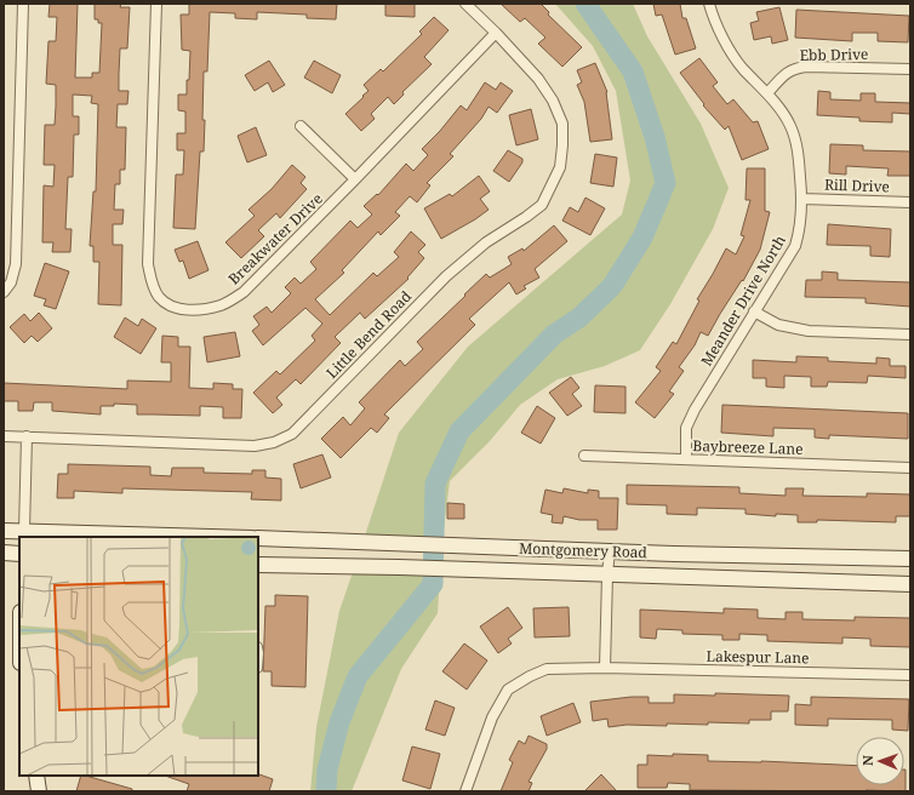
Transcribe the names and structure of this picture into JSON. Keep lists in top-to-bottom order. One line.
{"streets":{"main road":["Montgomery Road"],"street":["Ebb Drive","Rill Drive","Breakwater Drive","Meander Drive North","Little Bend Road","Baybreeze Lane","Lakespur Lane"]},"crossings":[["Ebb Drive","Meander Drive North"],["Rill Drive","Meander Drive North"],["Breakwater Drive","Little Bend Road"],["Meander Drive North","Baybreeze Lane"]],"north":"left"}
